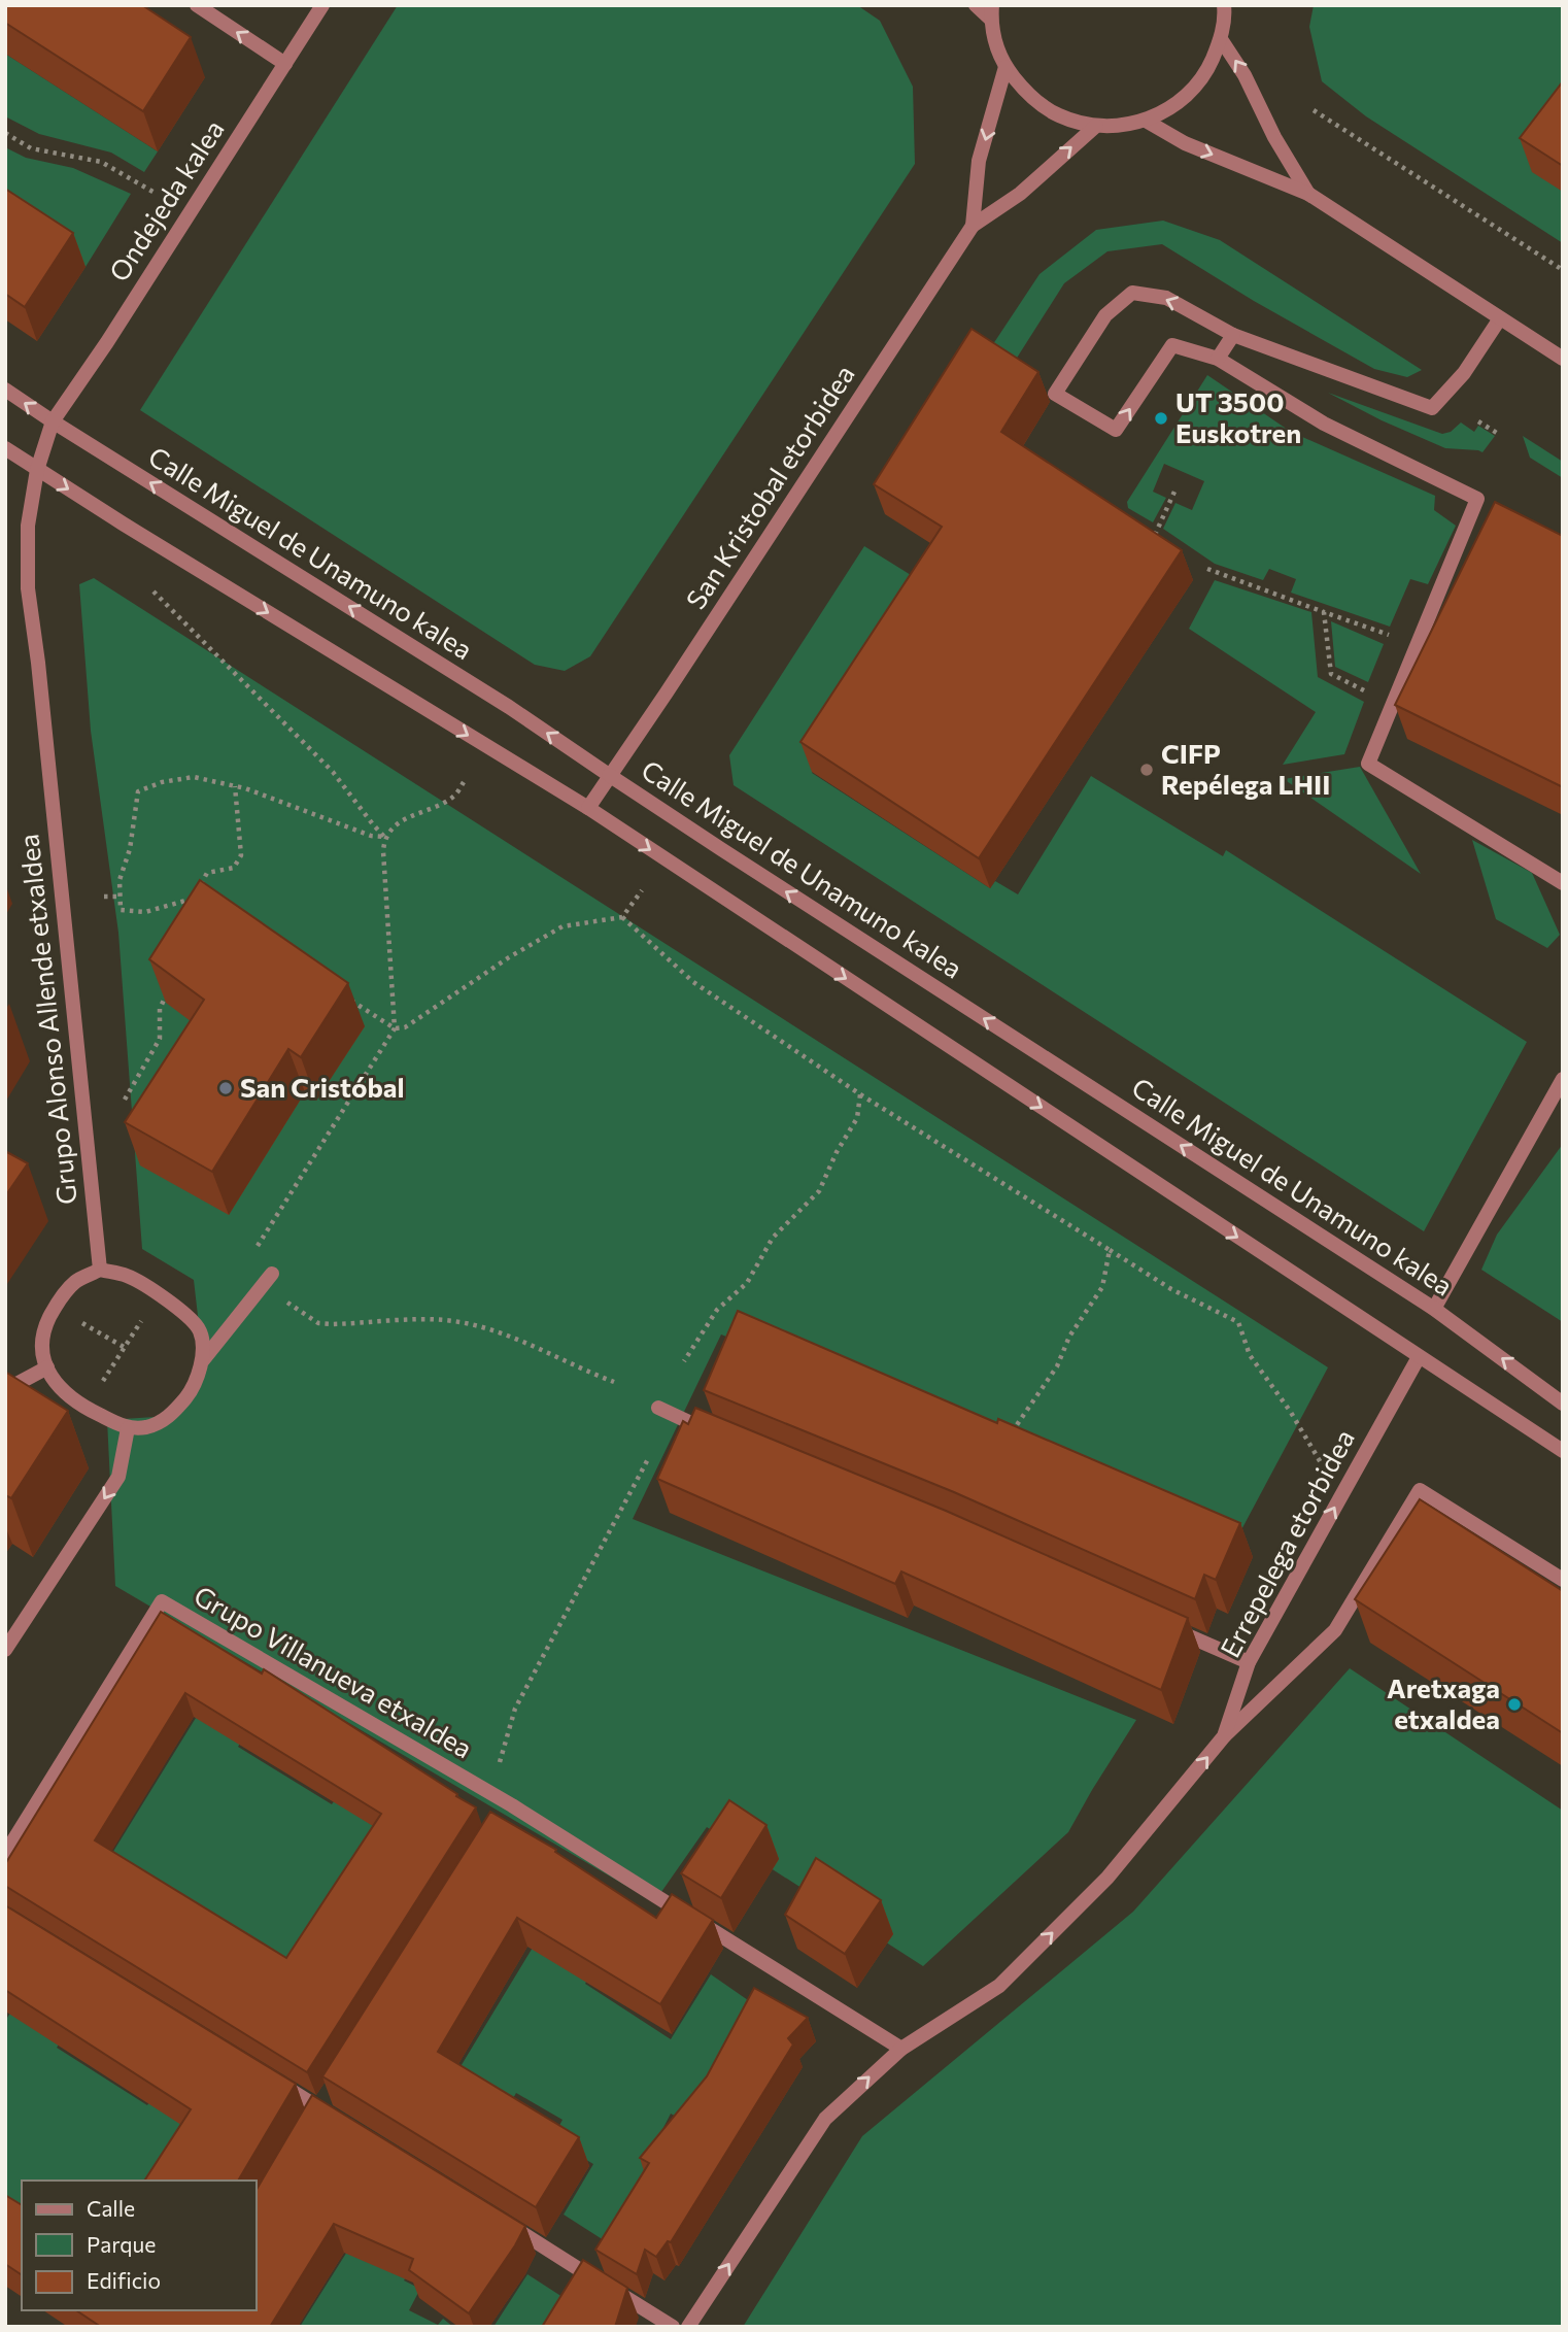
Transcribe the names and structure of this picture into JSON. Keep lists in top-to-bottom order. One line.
{"streets":{"street":["Ondejeda kalea","San Kristobal etorbidea","Calle Miguel de Unamuno kalea","Grupo Alonso Allende etxaldea","Errepelega etorbidea","Grupo Villanueva etxaldea"]},"crossings":[["Ondejeda kalea","Calle Miguel de Unamuno kalea"],["Ondejeda kalea","Grupo Alonso Allende etxaldea"],["San Kristobal etorbidea","Calle Miguel de Unamuno kalea"],["Calle Miguel de Unamuno kalea","Grupo Alonso Allende etxaldea"],["Errepelega etorbidea","Grupo Villanueva etxaldea"]],"one_way":["Errepelega etorbidea"],"places":["UT 3500 Euskotren","CIFP Repélega LHII","San Cristóbal","Aretxaga etxaldea"],"legend":["Calle","Parque","Edificio"]}
